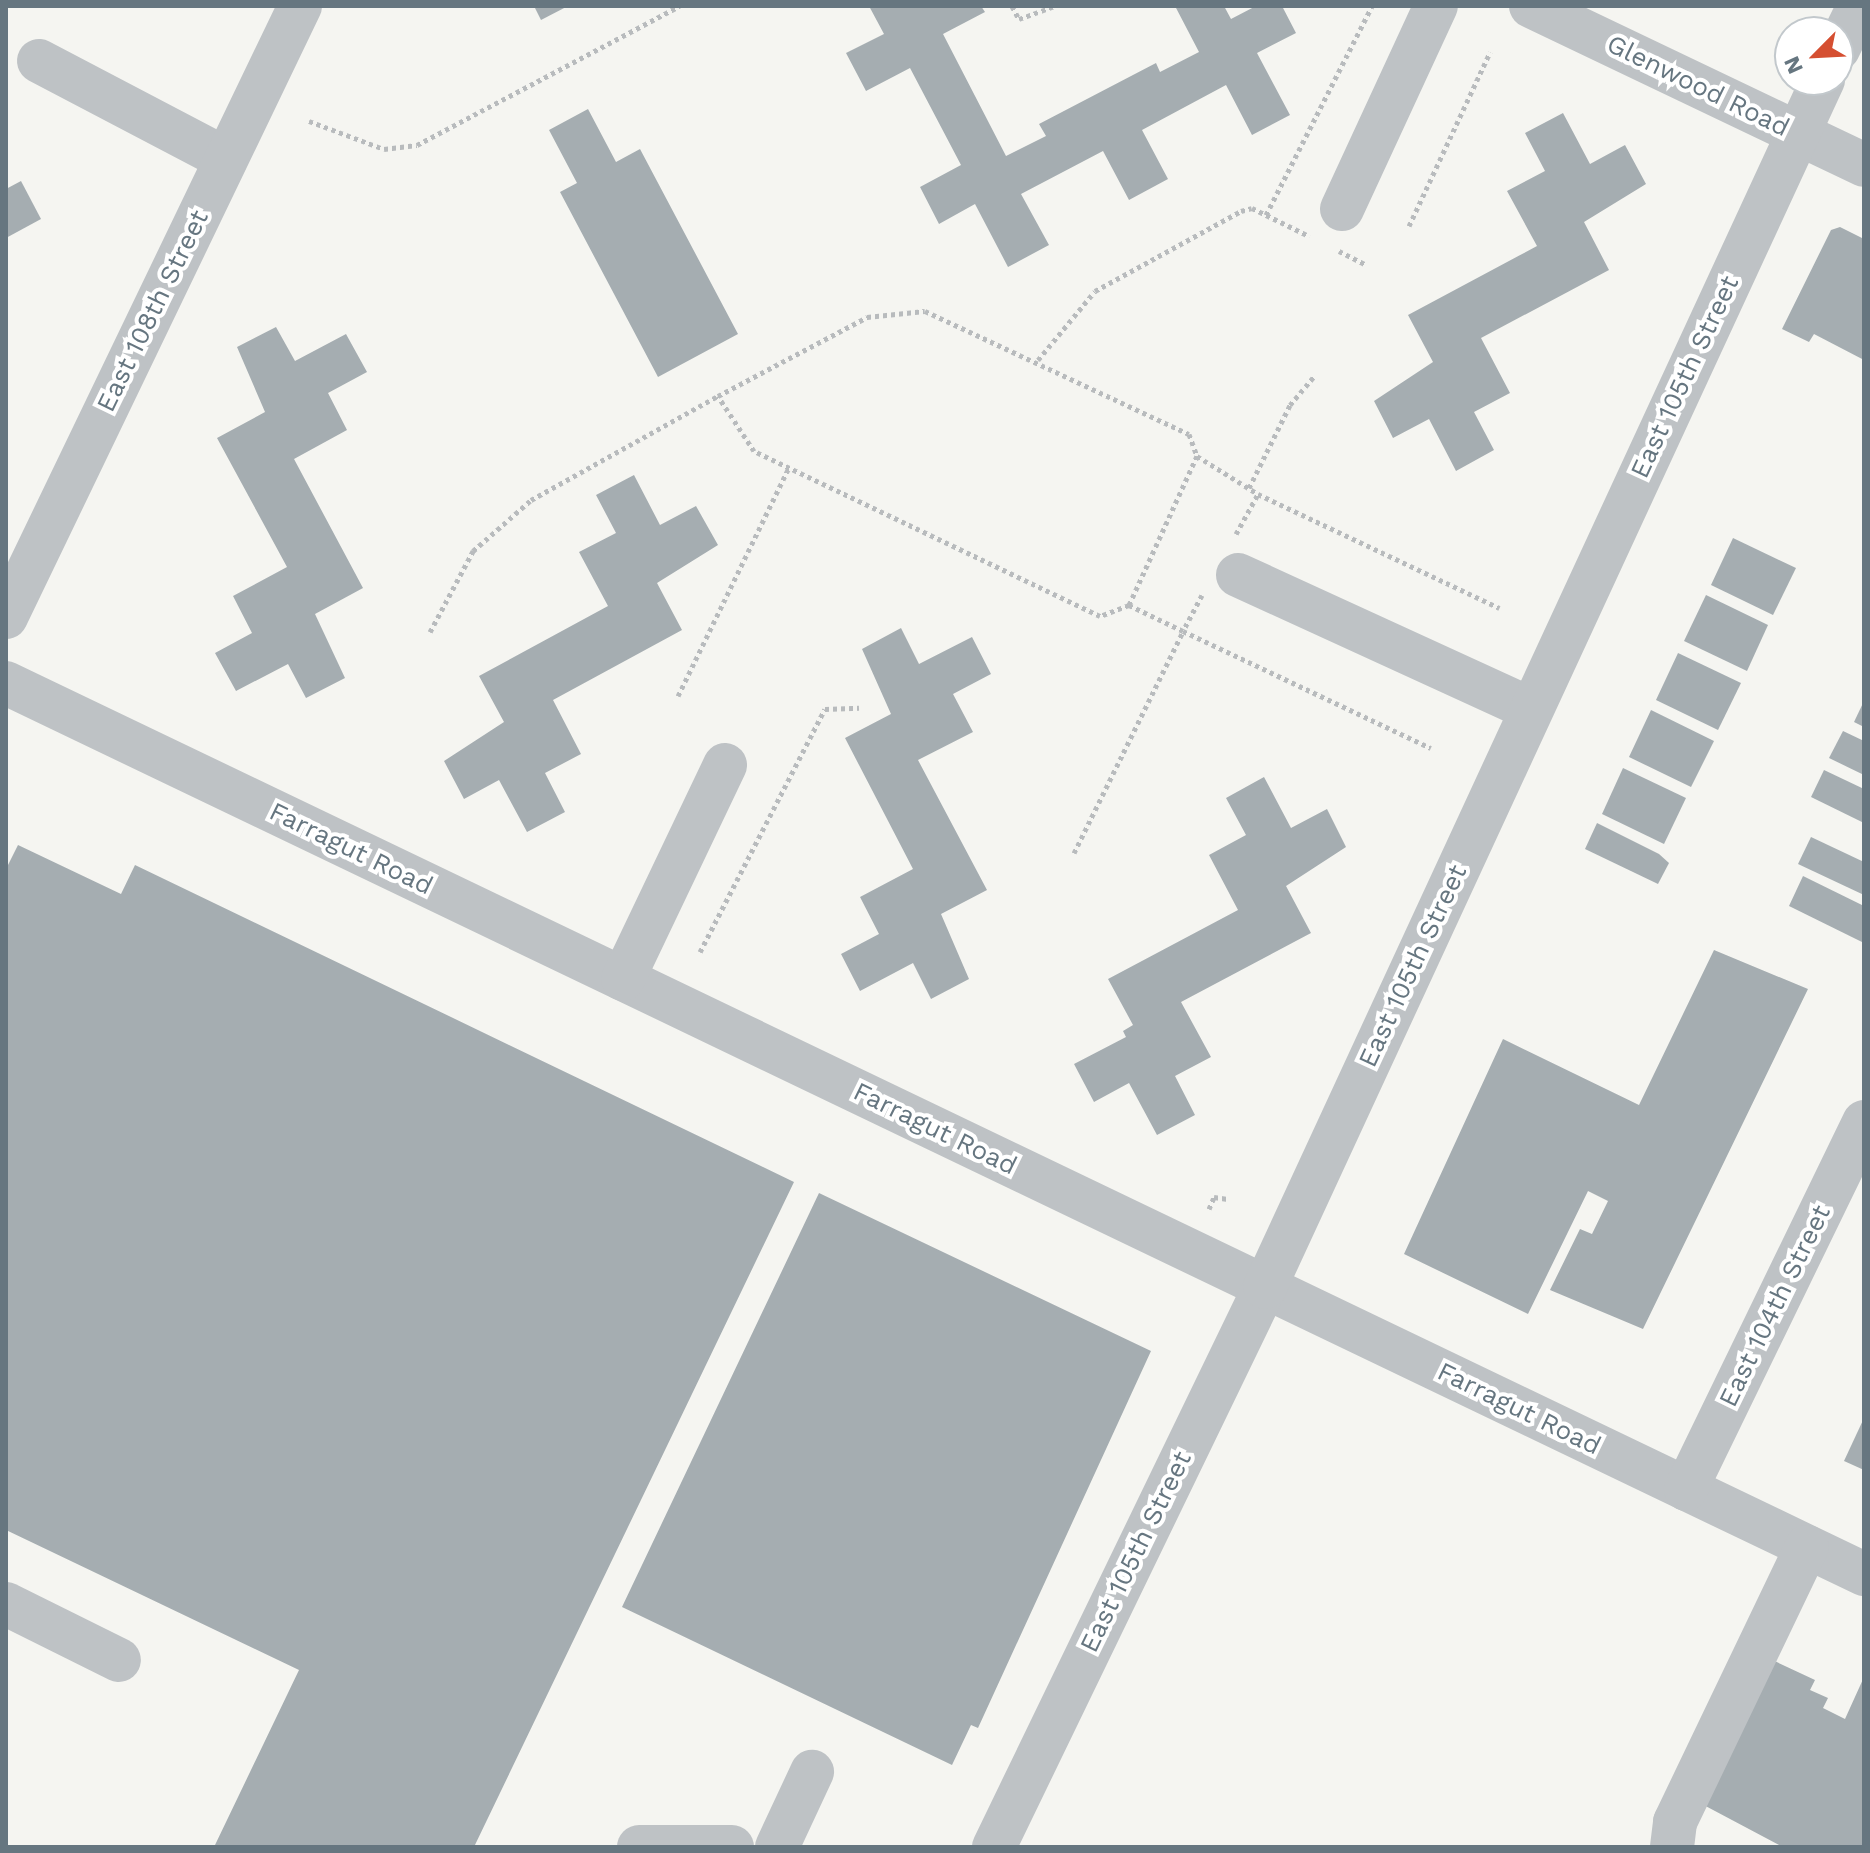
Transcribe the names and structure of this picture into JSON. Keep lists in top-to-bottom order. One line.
{"streets":{"street":["Glenwood Road","East 108th Street","East 105th Street","Farragut Road","East 104th Street"]},"crossings":[["Glenwood Road","East 105th Street"],["East 105th Street","Farragut Road"],["Farragut Road","East 104th Street"]],"north":"bottom left"}
